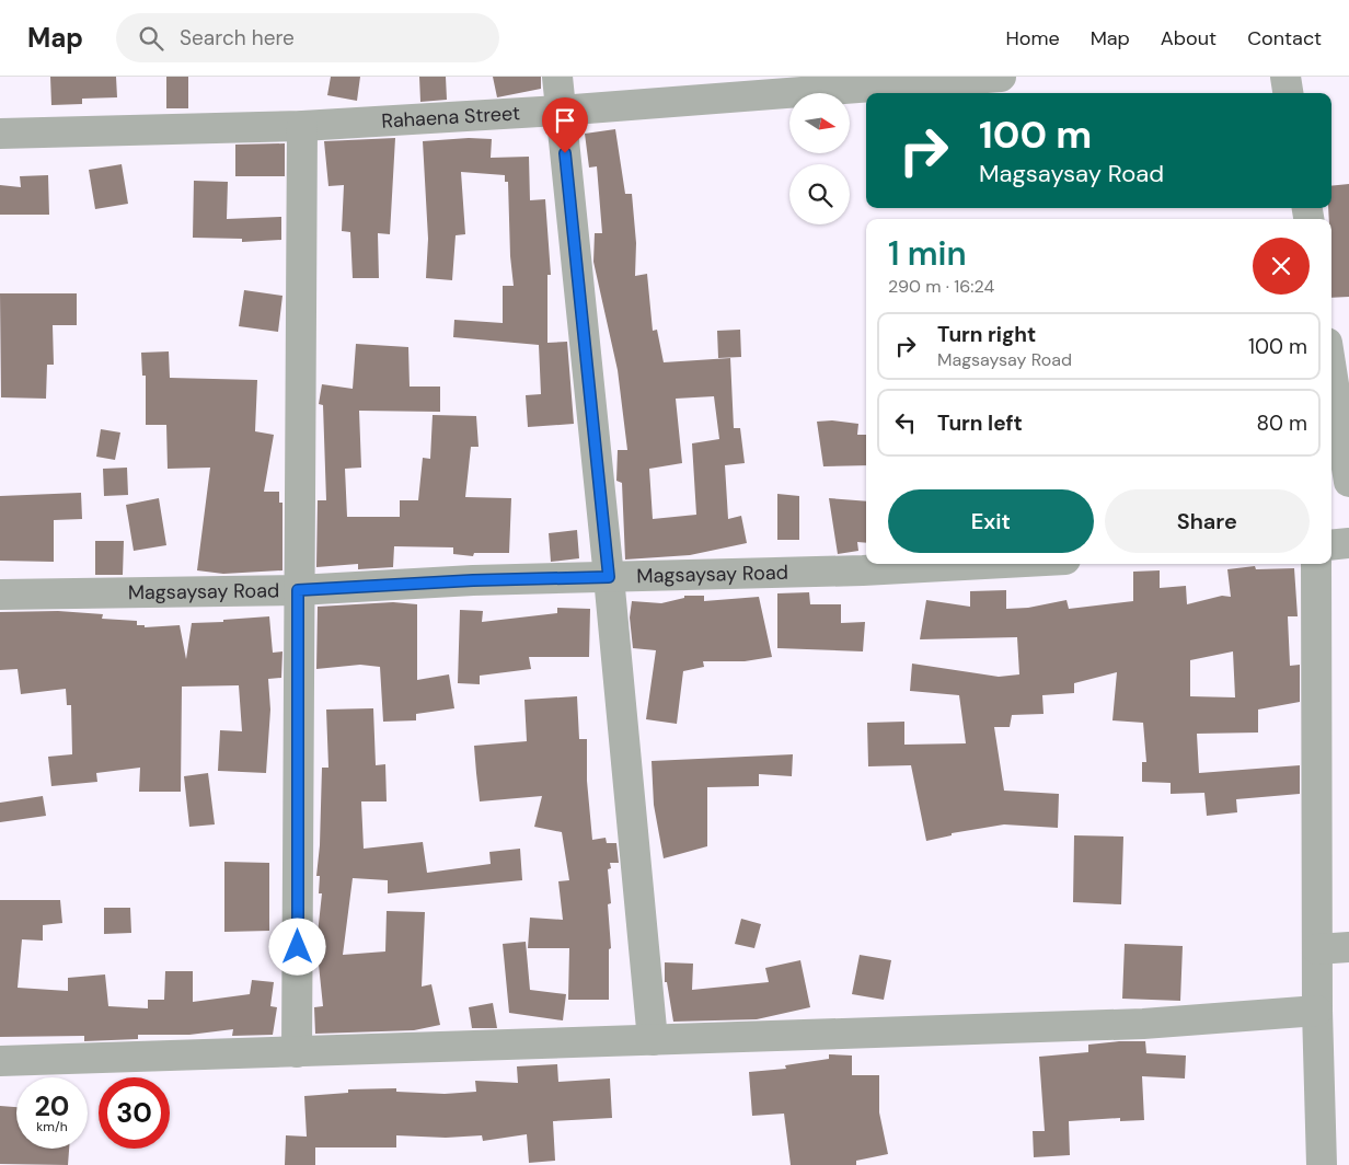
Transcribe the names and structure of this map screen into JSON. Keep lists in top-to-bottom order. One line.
{"streets":{"street":["Rahaena Street","Magsaysay Road"]},"north":"right","page":{"header":"Map","search":"Search here","nav":["Home","Map","About","Contact"],"turn":["100 m","Magsaysay Road"],"heading":["1 min","290 m · 16:24"],"list":[{"name":"Turn right","note":"Magsaysay Road","value":"100 m"},{"name":"Turn left","value":"80 m"}],"buttons":["Exit","Share"],"speed":"20 km/h","limit":"30"}}
